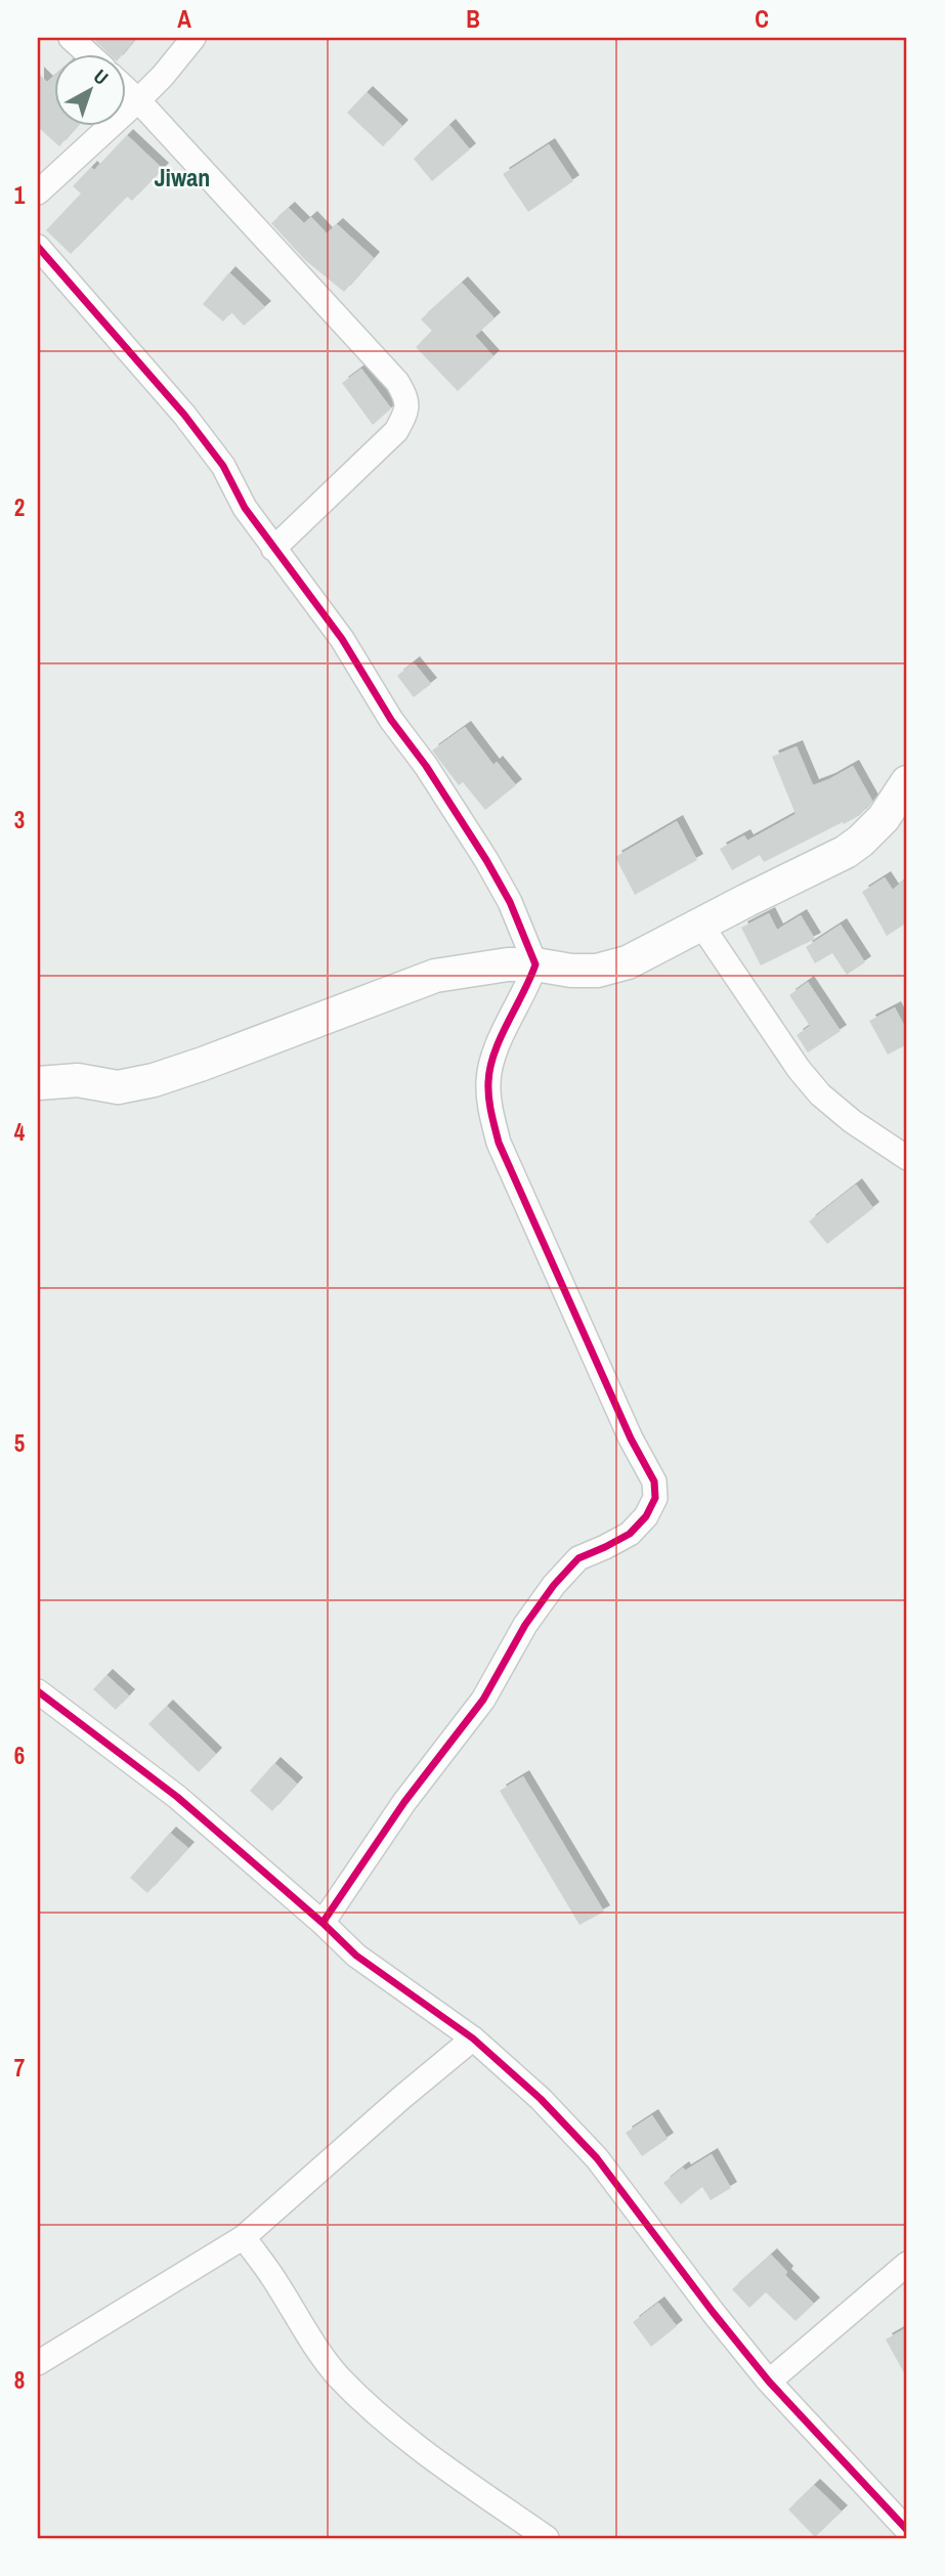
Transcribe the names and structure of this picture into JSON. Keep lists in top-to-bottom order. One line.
{"districts":["Jiwan"],"north":"top right","grid":{"columns":["A","B","C"],"rows":["1","2","3","4","5","6","7","8"]}}
